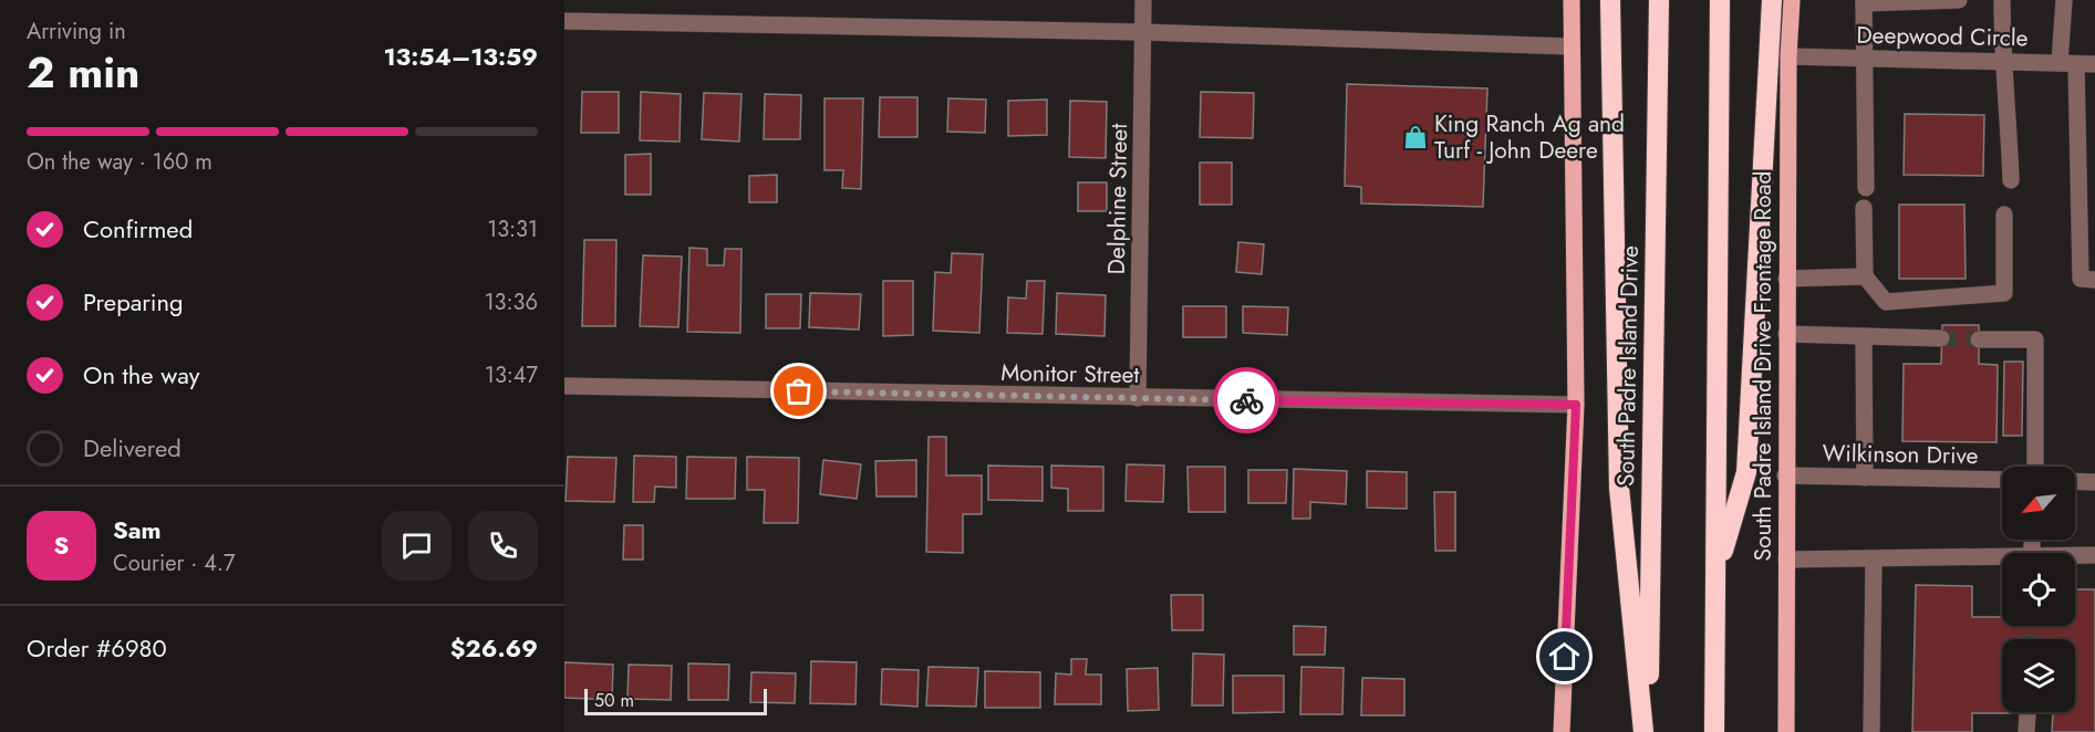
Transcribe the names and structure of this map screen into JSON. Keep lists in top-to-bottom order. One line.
{"streets":{"highway":["South Padre Island Drive"],"main road":["South Padre Island Drive Frontage Road"],"street":["Deepwood Circle","Delphine Street","Monitor Street","Wilkinson Drive"]},"crossings":[["Deepwood Circle","South Padre Island Drive Frontage Road"],["Delphine Street","Monitor Street"],["South Padre Island Drive Frontage Road","Wilkinson Drive"]],"places":{"shop":["King Ranch Ag and Turf - John Deere"]},"scale_bar":"50 m","north":"bottom left","page":{"heading":["2 min","Arriving in","13:54–13:59"],"panel":["Sam","Courier · 4.7","Order #6980","$26.69"],"bar":"On the way · 160 m","list":[["Confirmed","13:31"],["Preparing","13:36"],["On the way","13:47"],"Delivered"],"round":"S","scale":"50 m"}}
